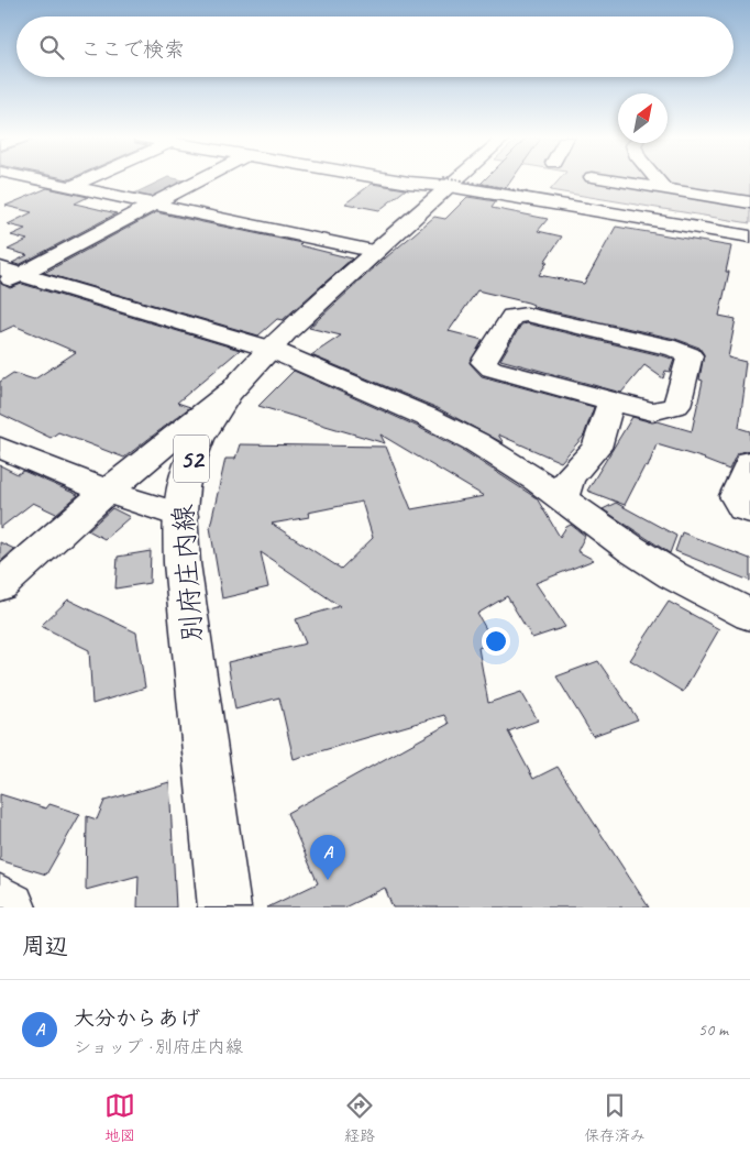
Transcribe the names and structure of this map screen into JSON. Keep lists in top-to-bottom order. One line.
{"streets":{"street":["52","別府庄内線"]},"north":"top right","page":{"search":"ここで検索","pins":"A","heading":"周辺","list":[{"mark":"A","name":"大分からあげ","note":"ショップ · 別府庄内線","value":"50 m"}],"nav":["地図","経路","保存済み"]}}
